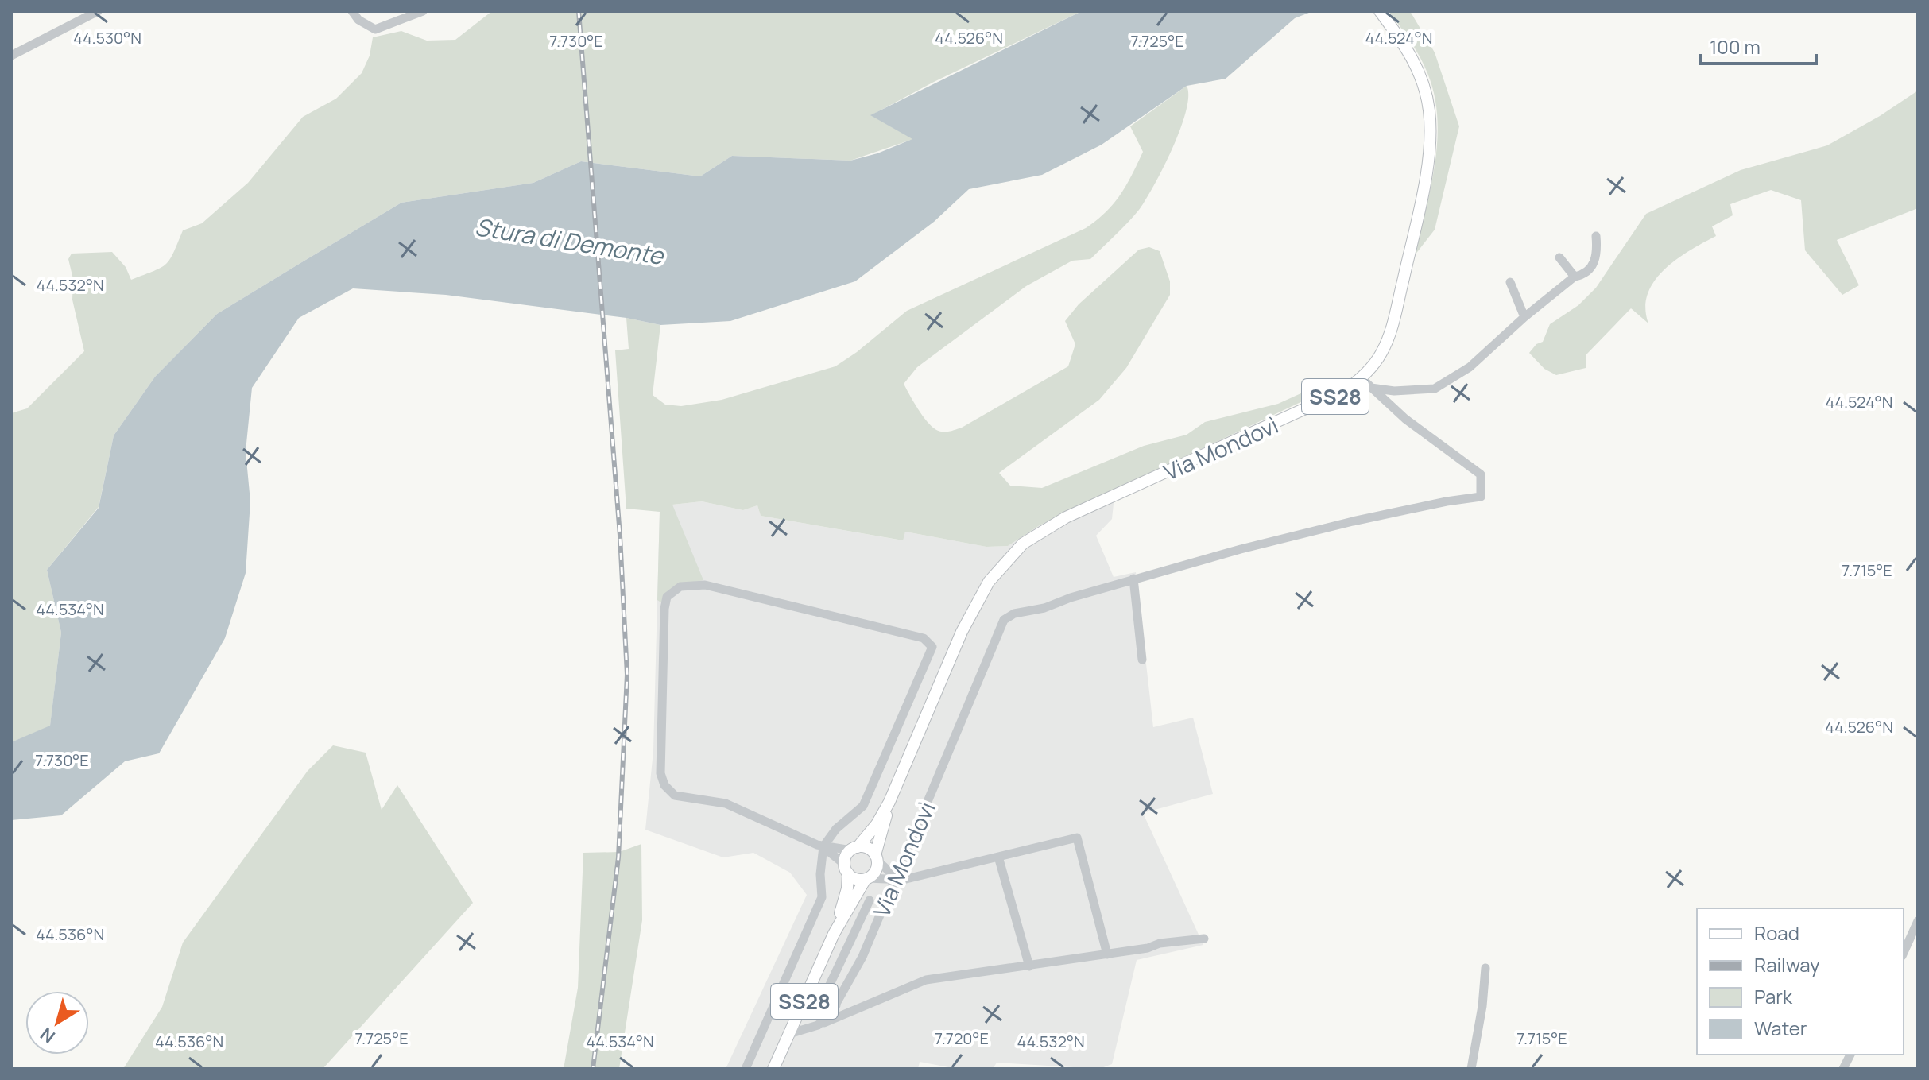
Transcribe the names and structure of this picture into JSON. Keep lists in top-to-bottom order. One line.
{"streets":{"main road":["SS28","Via Mondovì"]},"crossings":[["SS28","Via Mondovì"]],"water":["Stura di Demonte"],"legend":["Road","Railway","Park","Water"],"scale_bar":"100 m","north":"bottom left","coordinates":["44.526°N","44.524°N","44.530°N","7.730°E","7.725°E","44.532°N","7.715°E","44.534°N","44.536°N","7.720°E"]}
